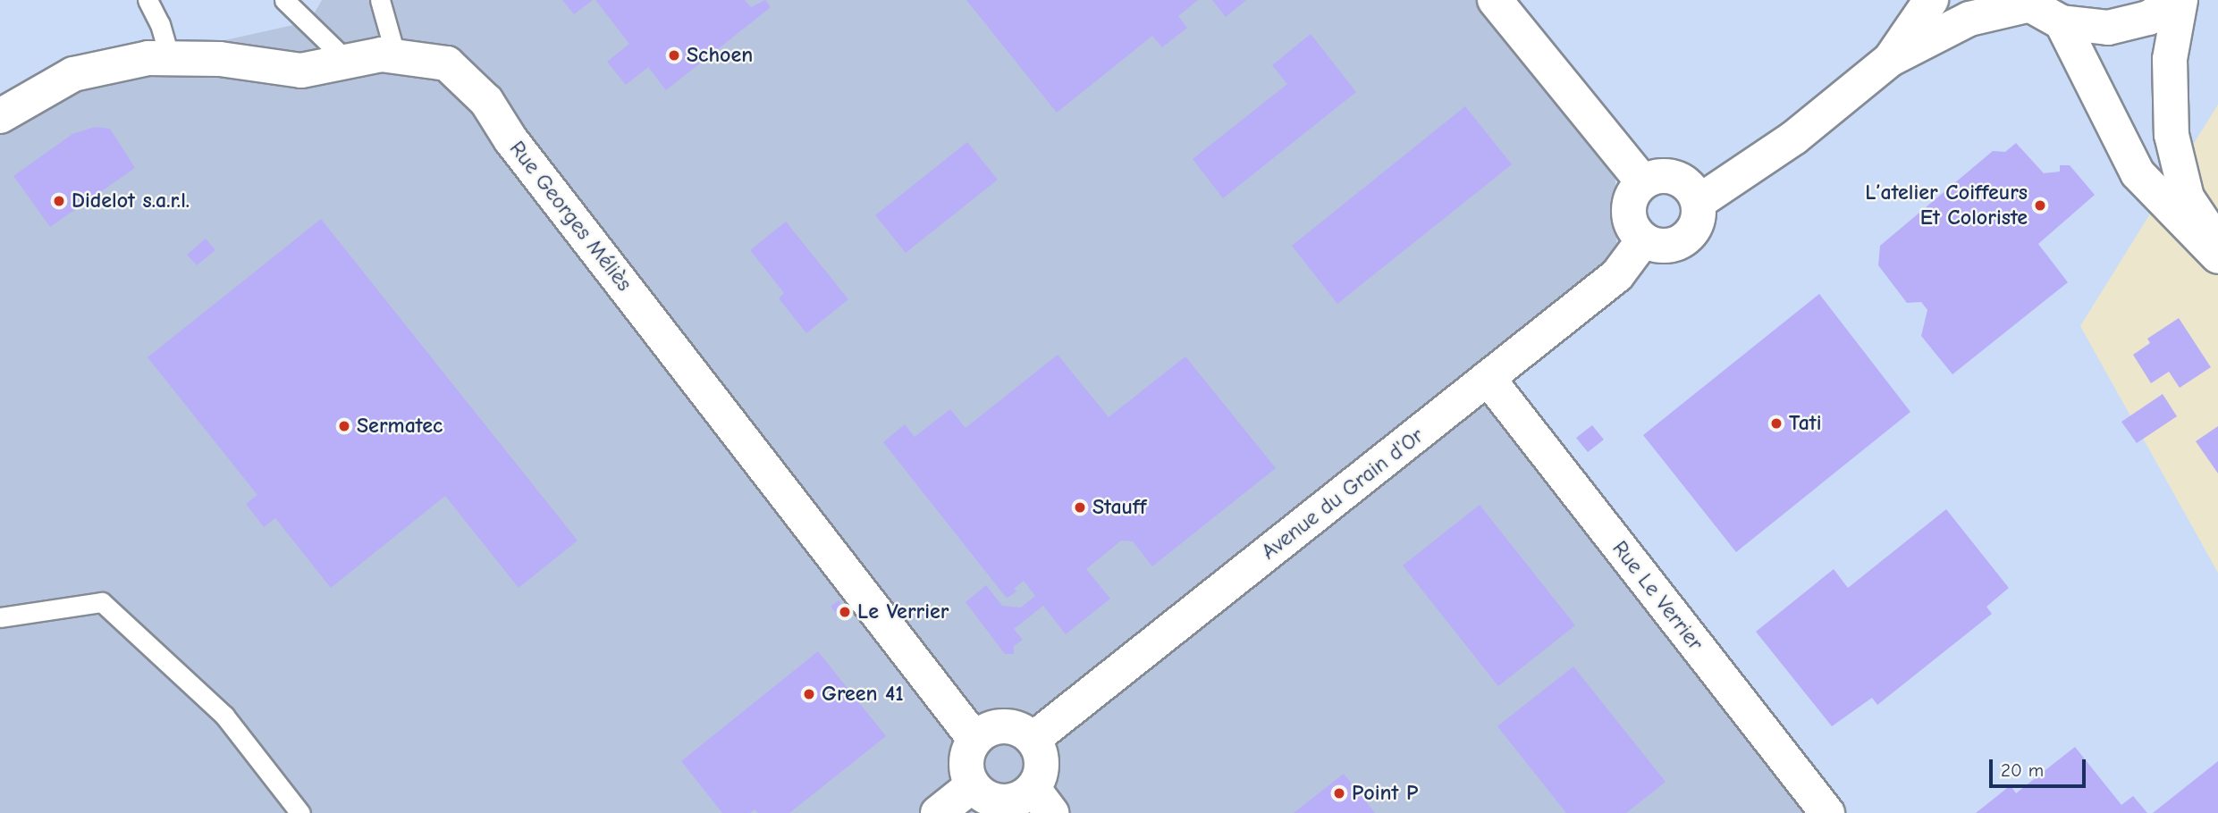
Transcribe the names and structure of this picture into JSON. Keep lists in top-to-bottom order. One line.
{"streets":{"street":["Rue Georges Méliès","Avenue du Grain d'Or","Rue Le Verrier"]},"crossings":[["Rue Georges Méliès","Avenue du Grain d'Or"],["Avenue du Grain d'Or","Rue Le Verrier"]],"places":["Schoen","Didelot s.a.r.l.","L’atelier Coiffeurs Et Coloriste","Tati","Sermatec","Stauff","Le Verrier","Green 41","Point P"],"scale_bar":"20 m"}
